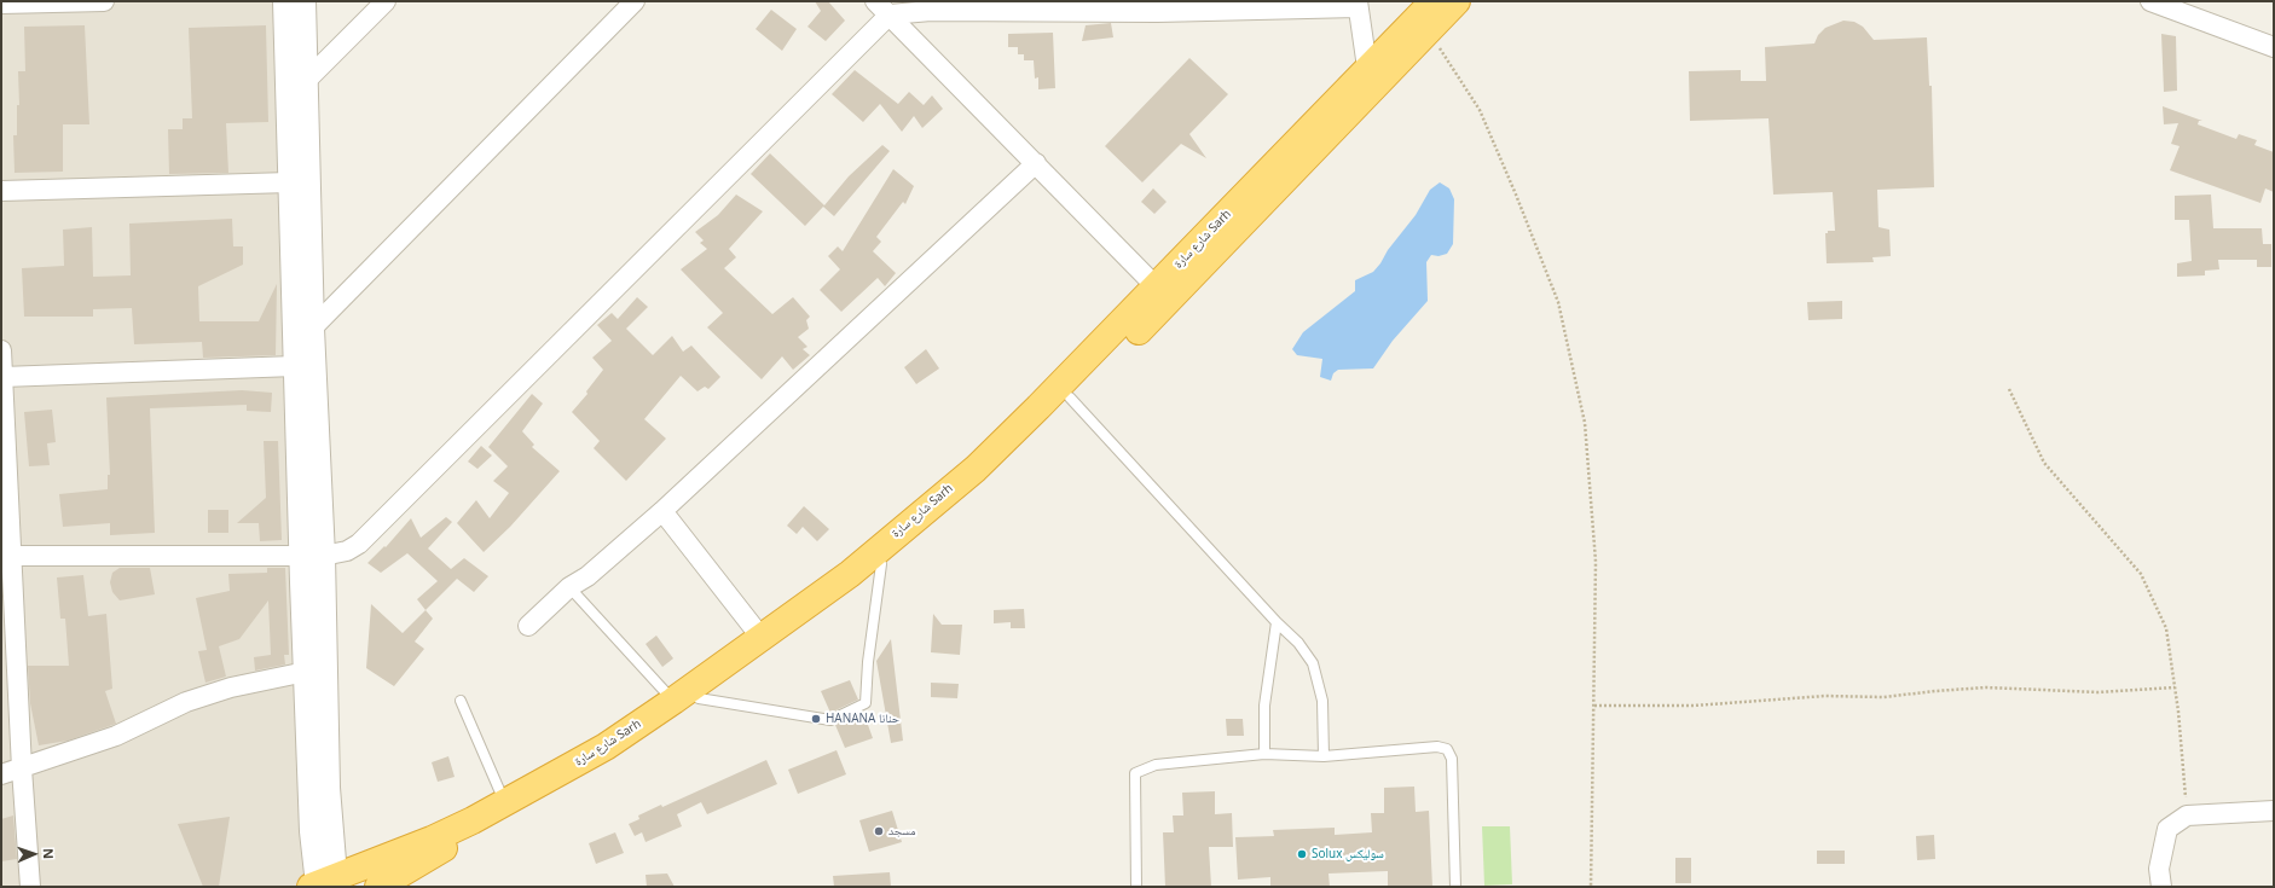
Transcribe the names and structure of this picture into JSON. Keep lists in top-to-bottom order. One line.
{"streets":{"highway":["شارع سارة Sarh"]},"places":["HANANA حنانا","مسجد","Solux سوليكس"],"north":"right"}
